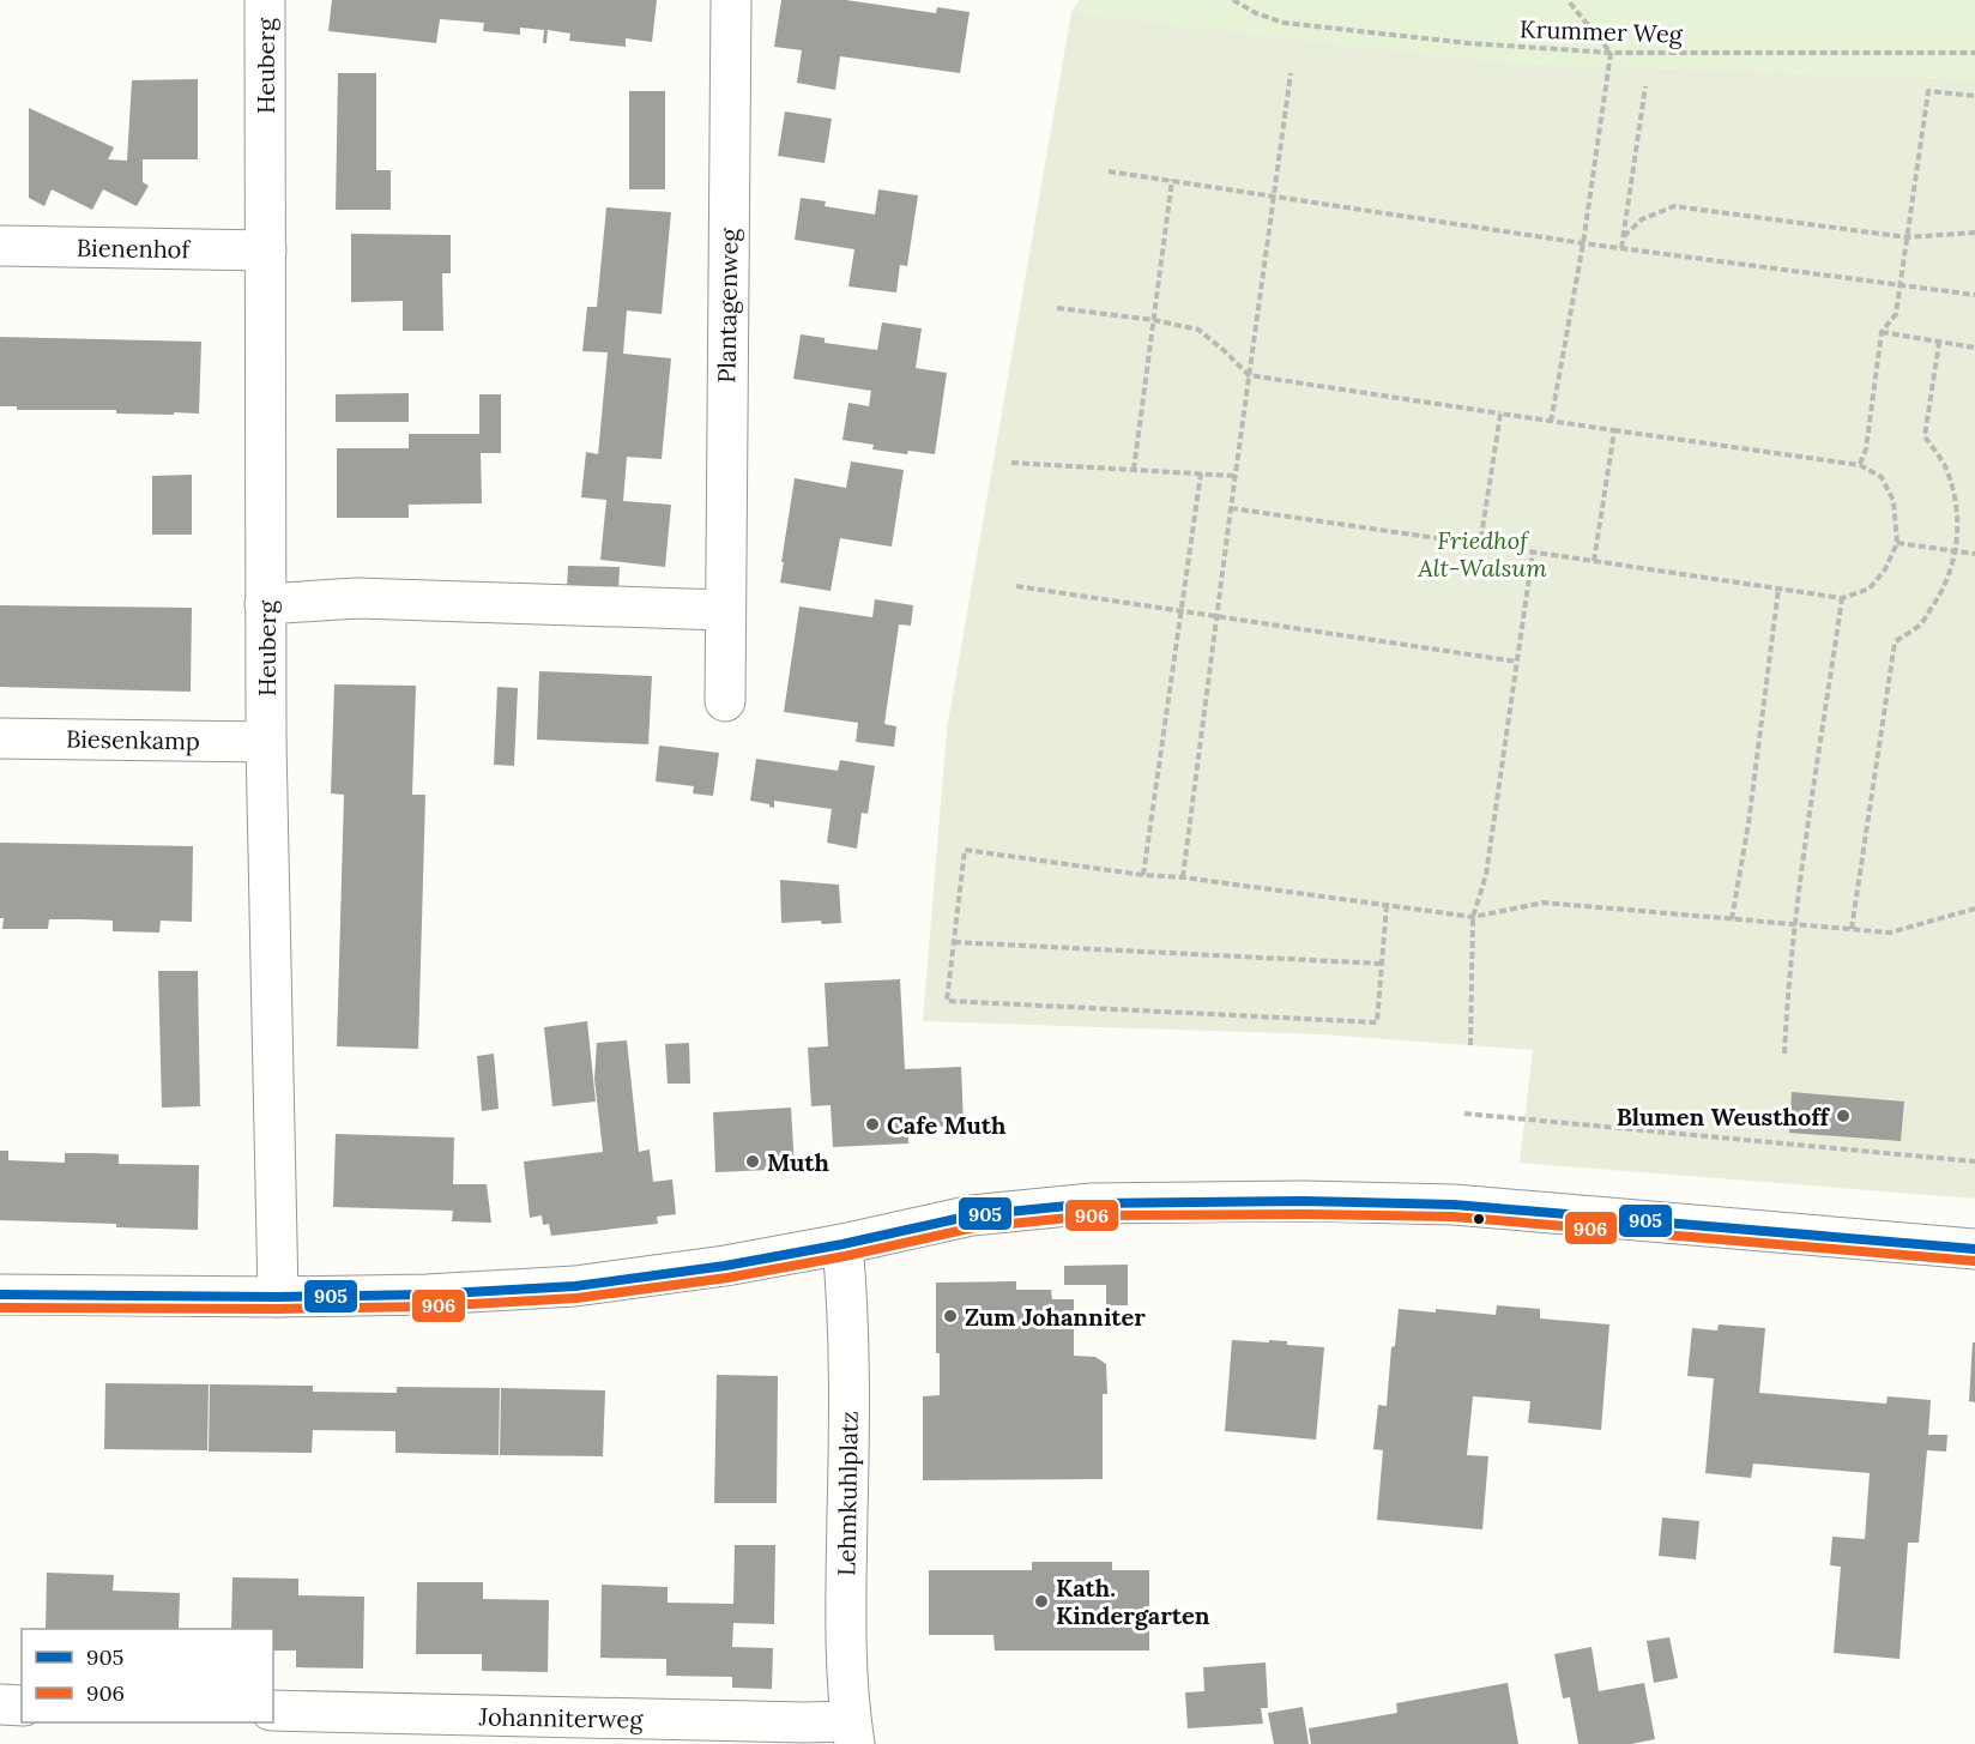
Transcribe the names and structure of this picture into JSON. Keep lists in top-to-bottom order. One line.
{"streets":{"street":["Heuberg","Bienenhof","Plantagenweg","Biesenkamp","Lehmkuhlplatz","Johanniterweg"],"path":["Krummer Weg"]},"crossings":[["Heuberg","Bienenhof"],["Heuberg","Biesenkamp"],["Lehmkuhlplatz","Johanniterweg"]],"parks":["Friedhof Alt-Walsum"],"places":["Blumen Weusthoff","Cafe Muth","Muth","Zum Johanniter","Kath. Kindergarten"],"lines":["transit line 905","transit line 906"],"legend":["905","906"]}
